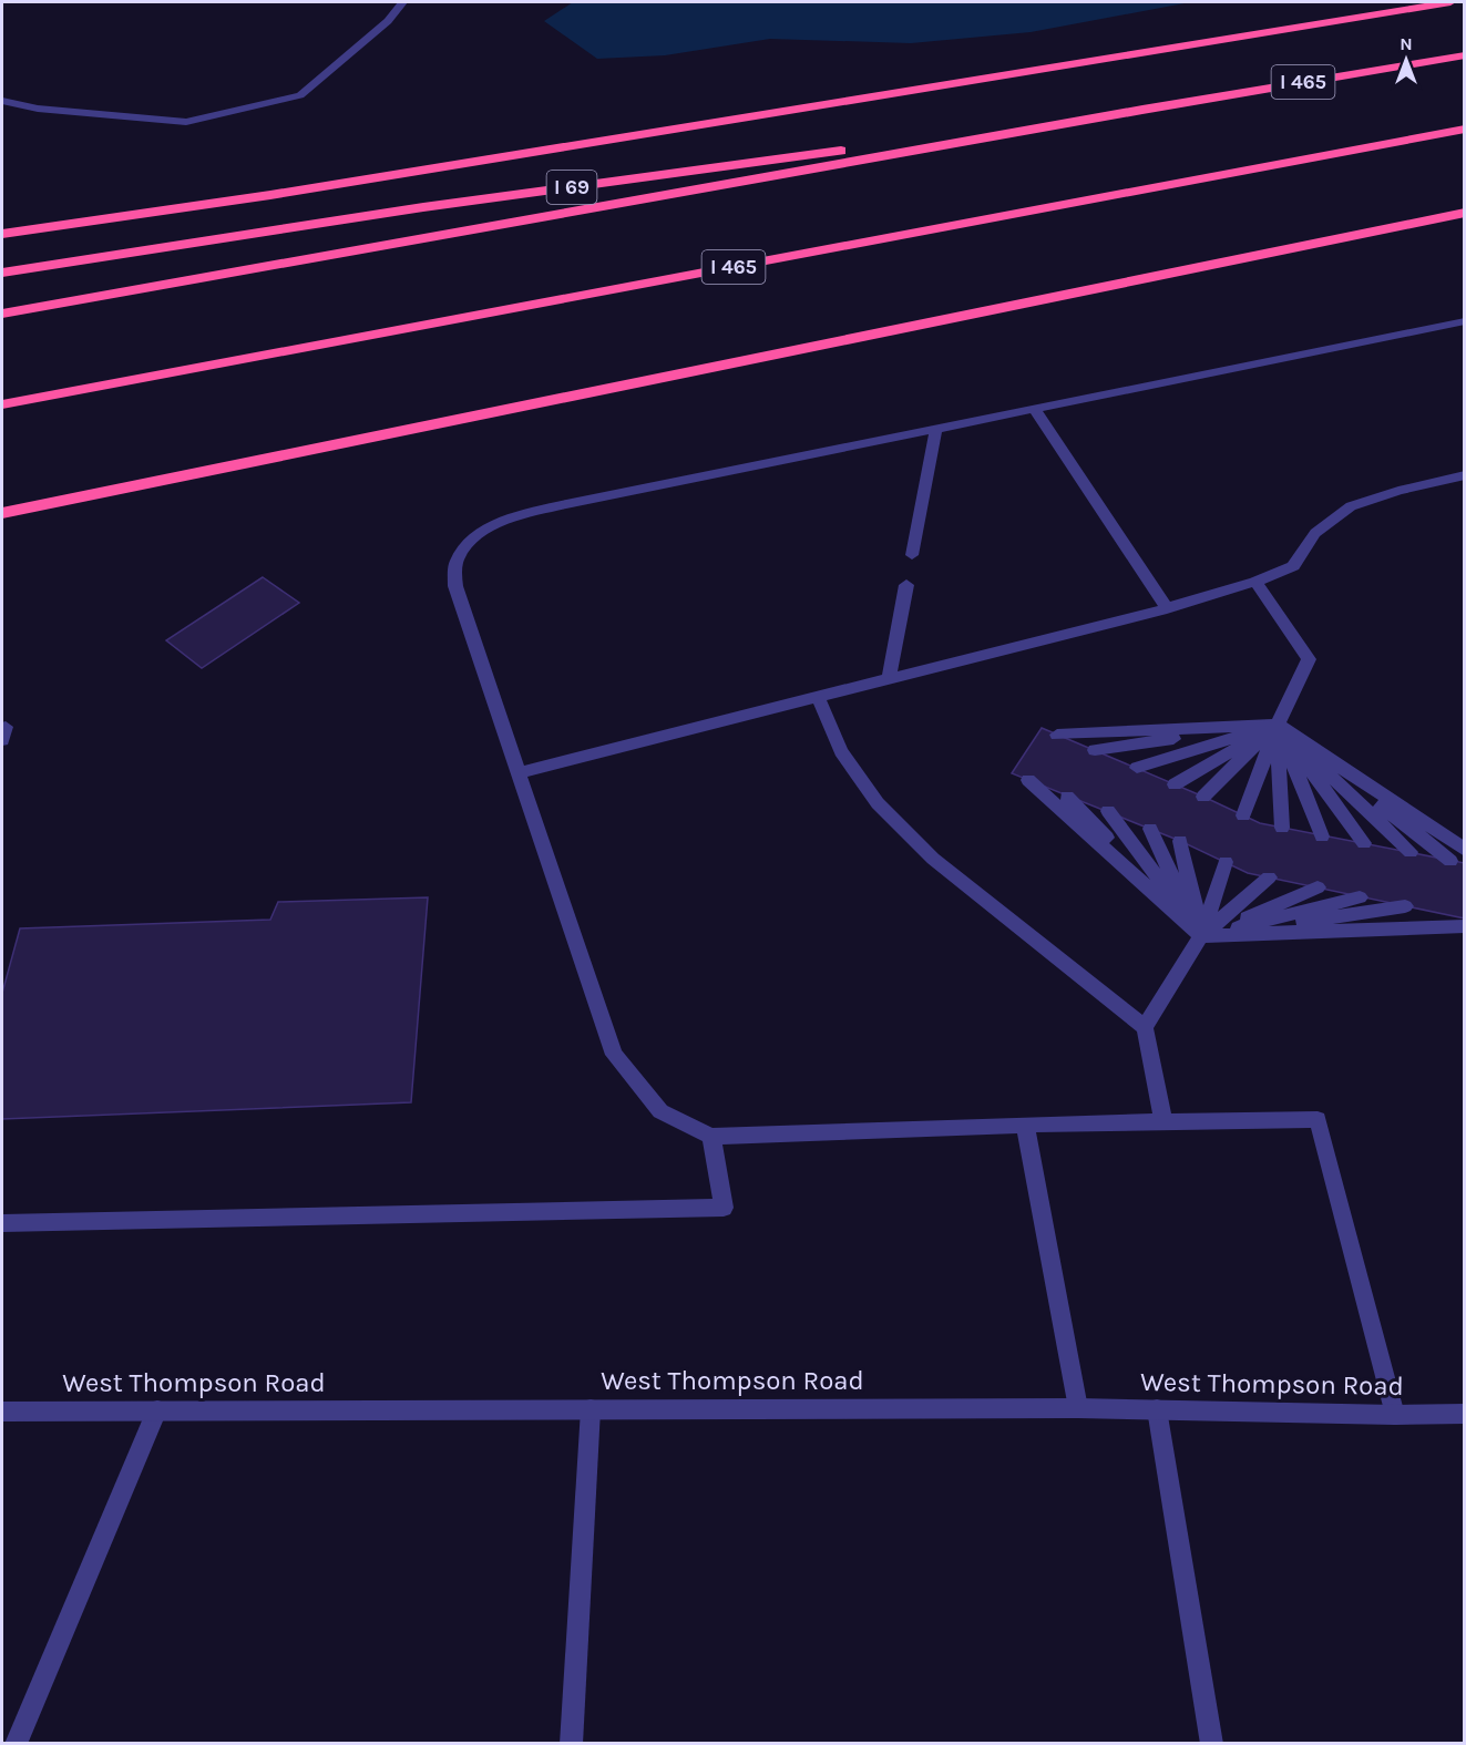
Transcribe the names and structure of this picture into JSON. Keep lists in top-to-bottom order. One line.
{"streets":{"highway":["I 465","I 69"],"street":["West Thompson Road"]},"crossings":[["I 465","I 69"]],"north":"top"}
